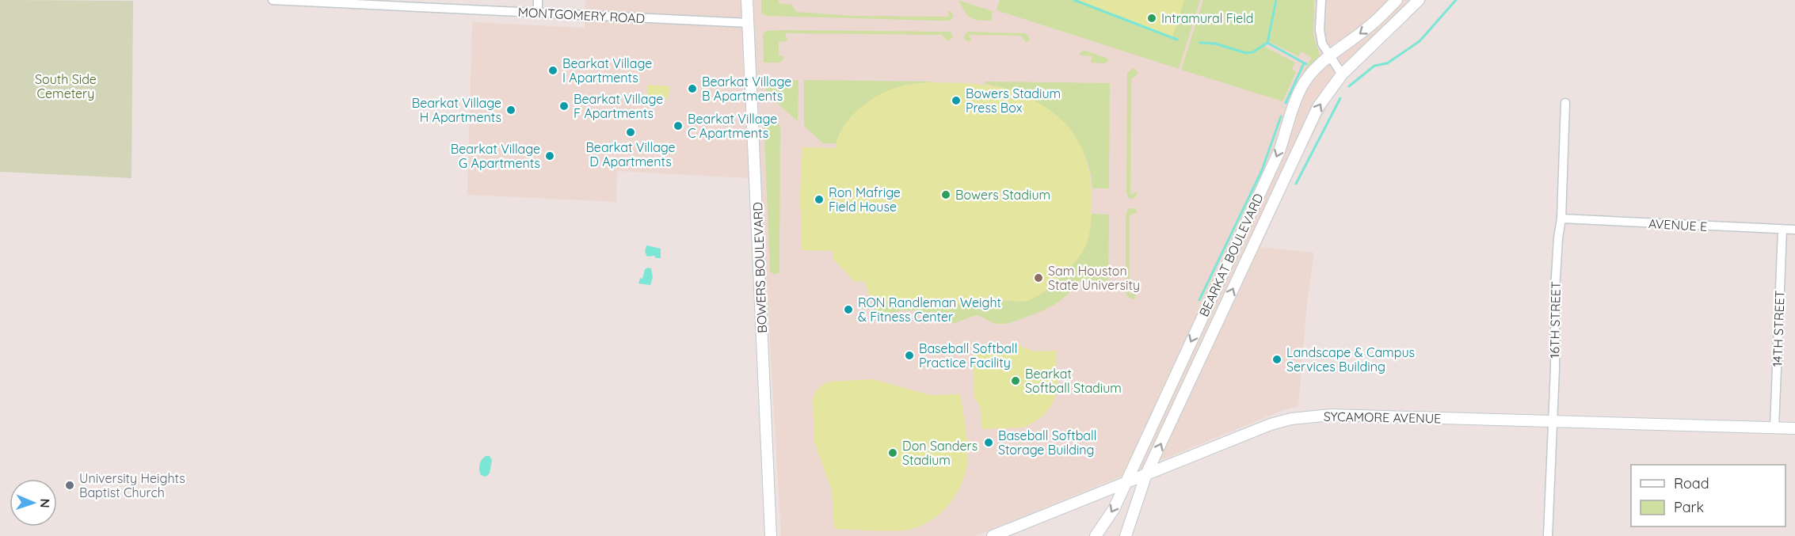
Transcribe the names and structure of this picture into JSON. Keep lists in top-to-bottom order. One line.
{"streets":{"street":["MONTGOMERY ROAD","AVENUE E","BEARKAT BOULEVARD","BOWERS BOULEVARD","16TH STREET","14TH STREET","SYCAMORE AVENUE"]},"crossings":[["MONTGOMERY ROAD","BOWERS BOULEVARD"],["AVENUE E","16TH STREET"],["AVENUE E","14TH STREET"],["BEARKAT BOULEVARD","SYCAMORE AVENUE"],["16TH STREET","SYCAMORE AVENUE"],["14TH STREET","SYCAMORE AVENUE"]],"parks":["South Side Cemetery"],"places":["Intramural Field","Bearkat Village I Apartments","Bearkat Village B Apartments","Bowers Stadium Press Box","Bearkat Village F Apartments","Bearkat Village H Apartments","Bearkat Village C Apartments","Bearkat Village D Apartments","Bearkat Village G Apartments","Bowers Stadium","Ron Mafrige Field House","Sam Houston State University","RON Randleman Weight & Fitness Center","Baseball Softball Practice Facility","Landscape & Campus Services Building","Bearkat Softball Stadium","Baseball Softball Storage Building","Don Sanders Stadium","University Heights Baptist Church"],"legend":["Road","Park"],"north":"right"}
